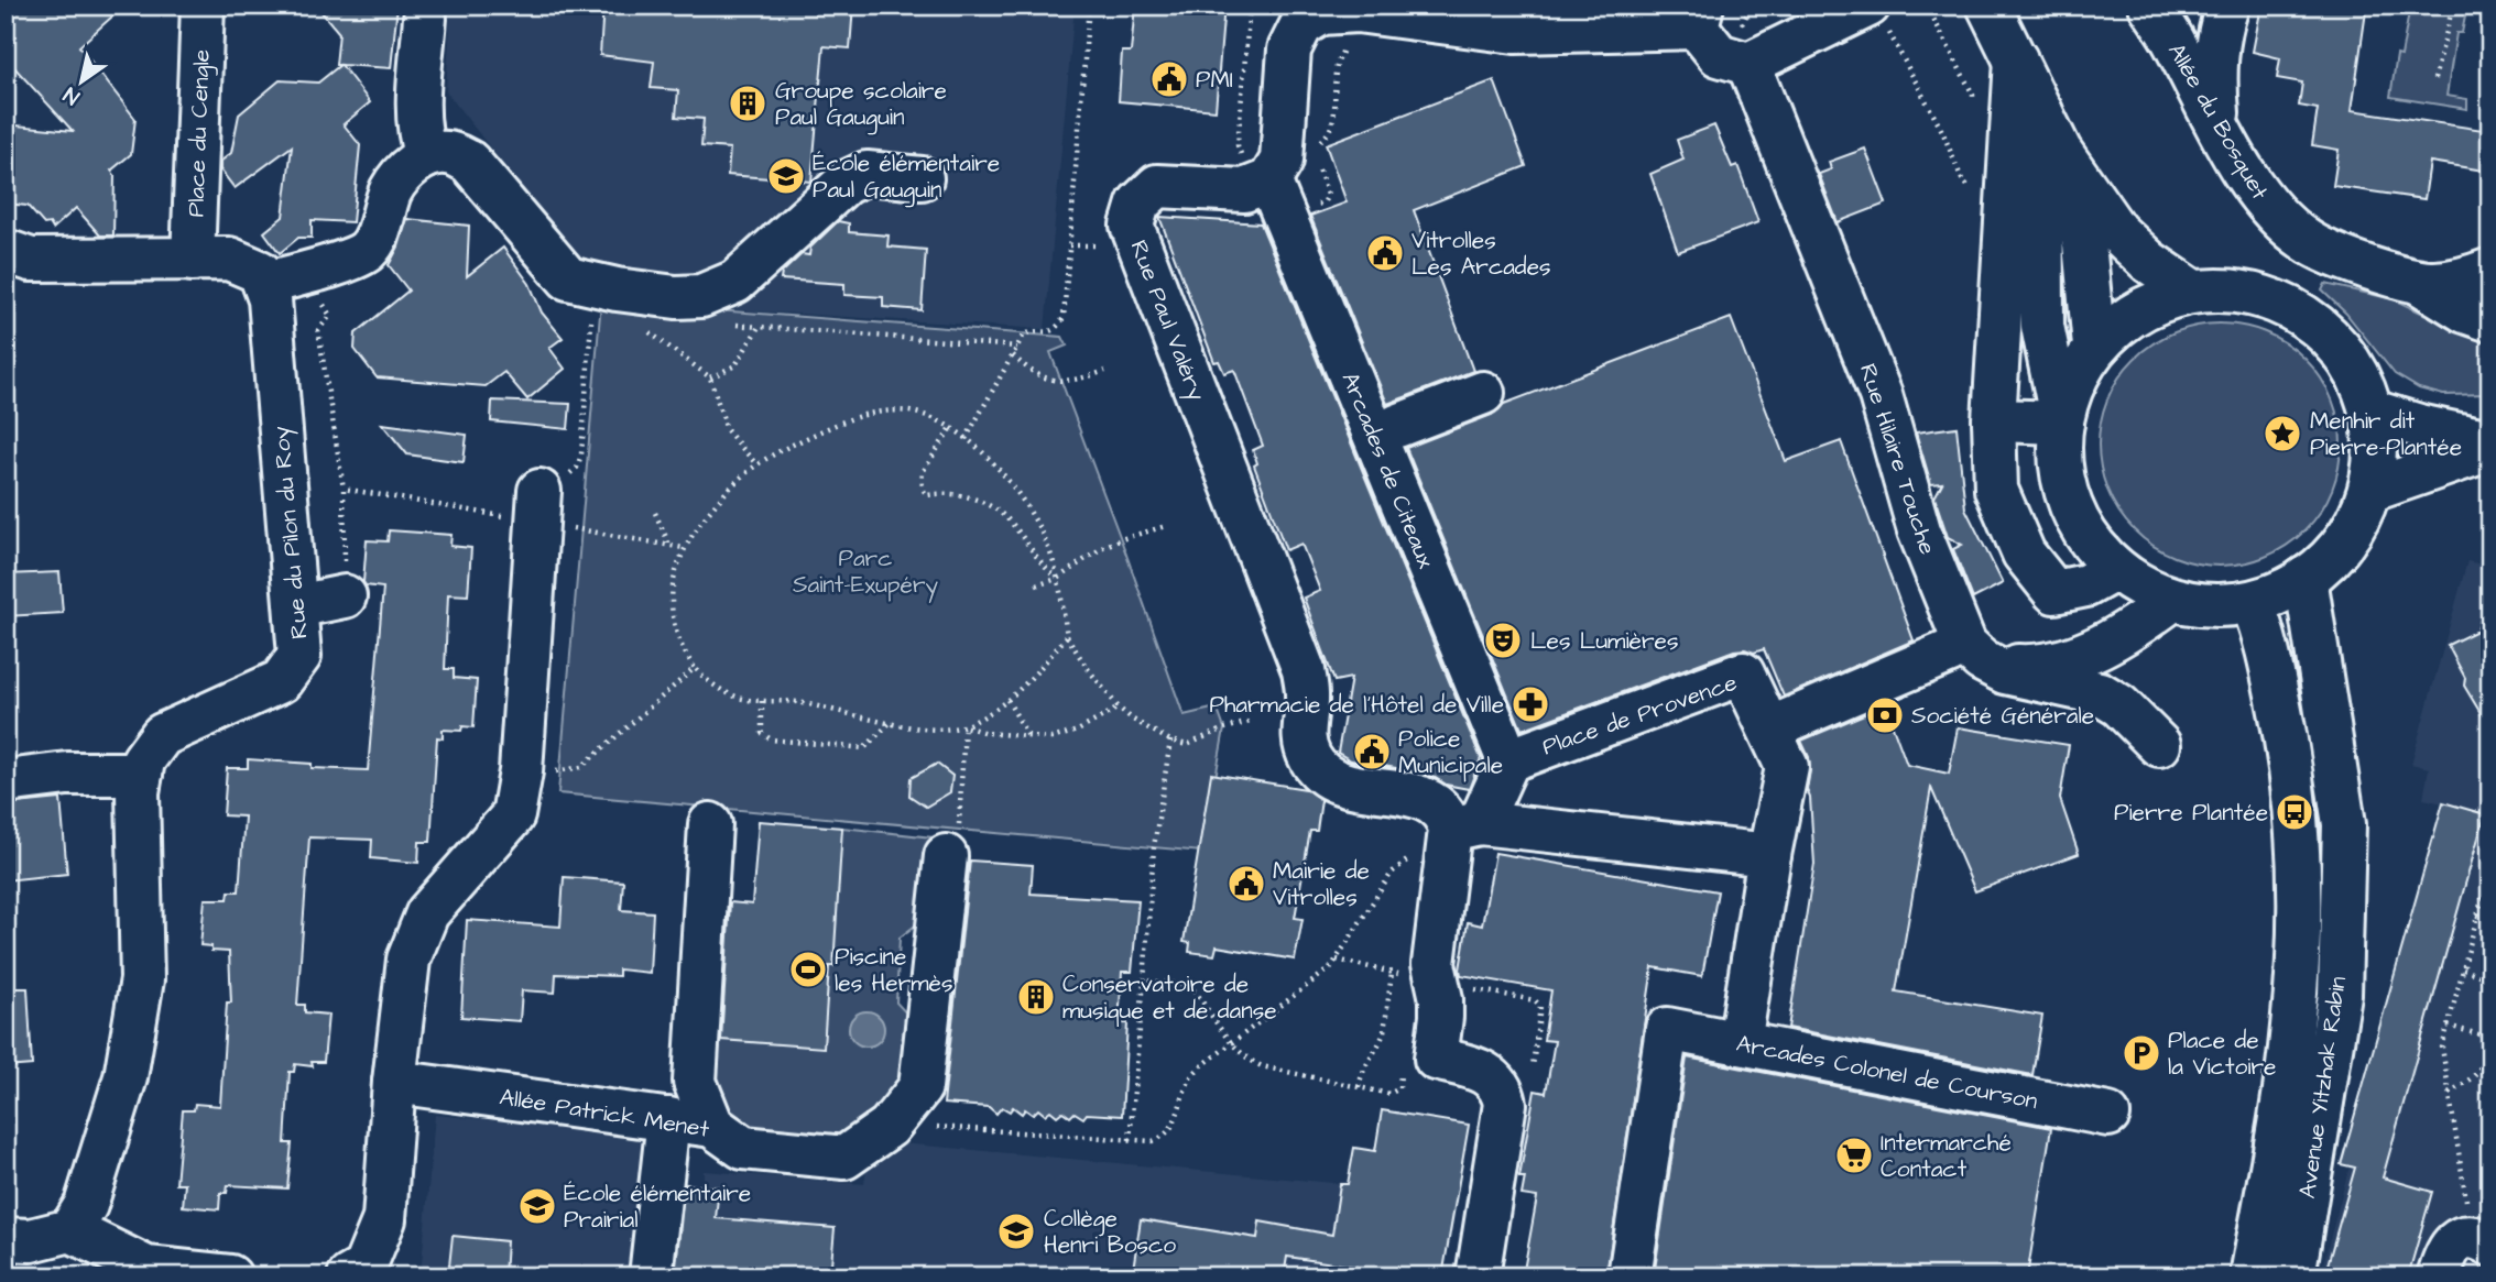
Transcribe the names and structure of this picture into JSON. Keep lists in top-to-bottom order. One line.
{"streets":{"street":["Allée du Bosquet","Place du Cengle","Rue Paul Valéry","Rue Hilaire Touche","Arcades de Citeaux","Rue du Pilon du Roy","Place de Provence","Arcades Colonel de Courson","Avenue Yitzhak Rabin","Allée Patrick Menet"]},"crossings":[["Rue Paul Valéry","Arcades de Citeaux"],["Arcades de Citeaux","Place de Provence"],["Place de Provence","Arcades Colonel de Courson"]],"parks":["Parc Saint-Exupéry"],"places":{"public building":["PMI","Vitrolles Les Arcades","Police Municipale","Mairie de Vitrolles"],"building":["Groupe scolaire Paul Gauguin","Conservatoire de musique et de danse"],"school or university":["École élémentaire Paul Gauguin","École élémentaire Prairial","Collège Henri Bosco"],"place":["Menhir dit Pierre-Plantée"],"theatre":["Les Lumières"],"pharmacy":["Pharmacie de l'Hôtel de Ville"],"bank":["Société Générale"],"bus stop":["Pierre Plantée"],"sports":["Piscine les Hermès"],"parking":["Place de la Victoire"],"supermarket":["Intermarché Contact"]},"north":"bottom left"}
